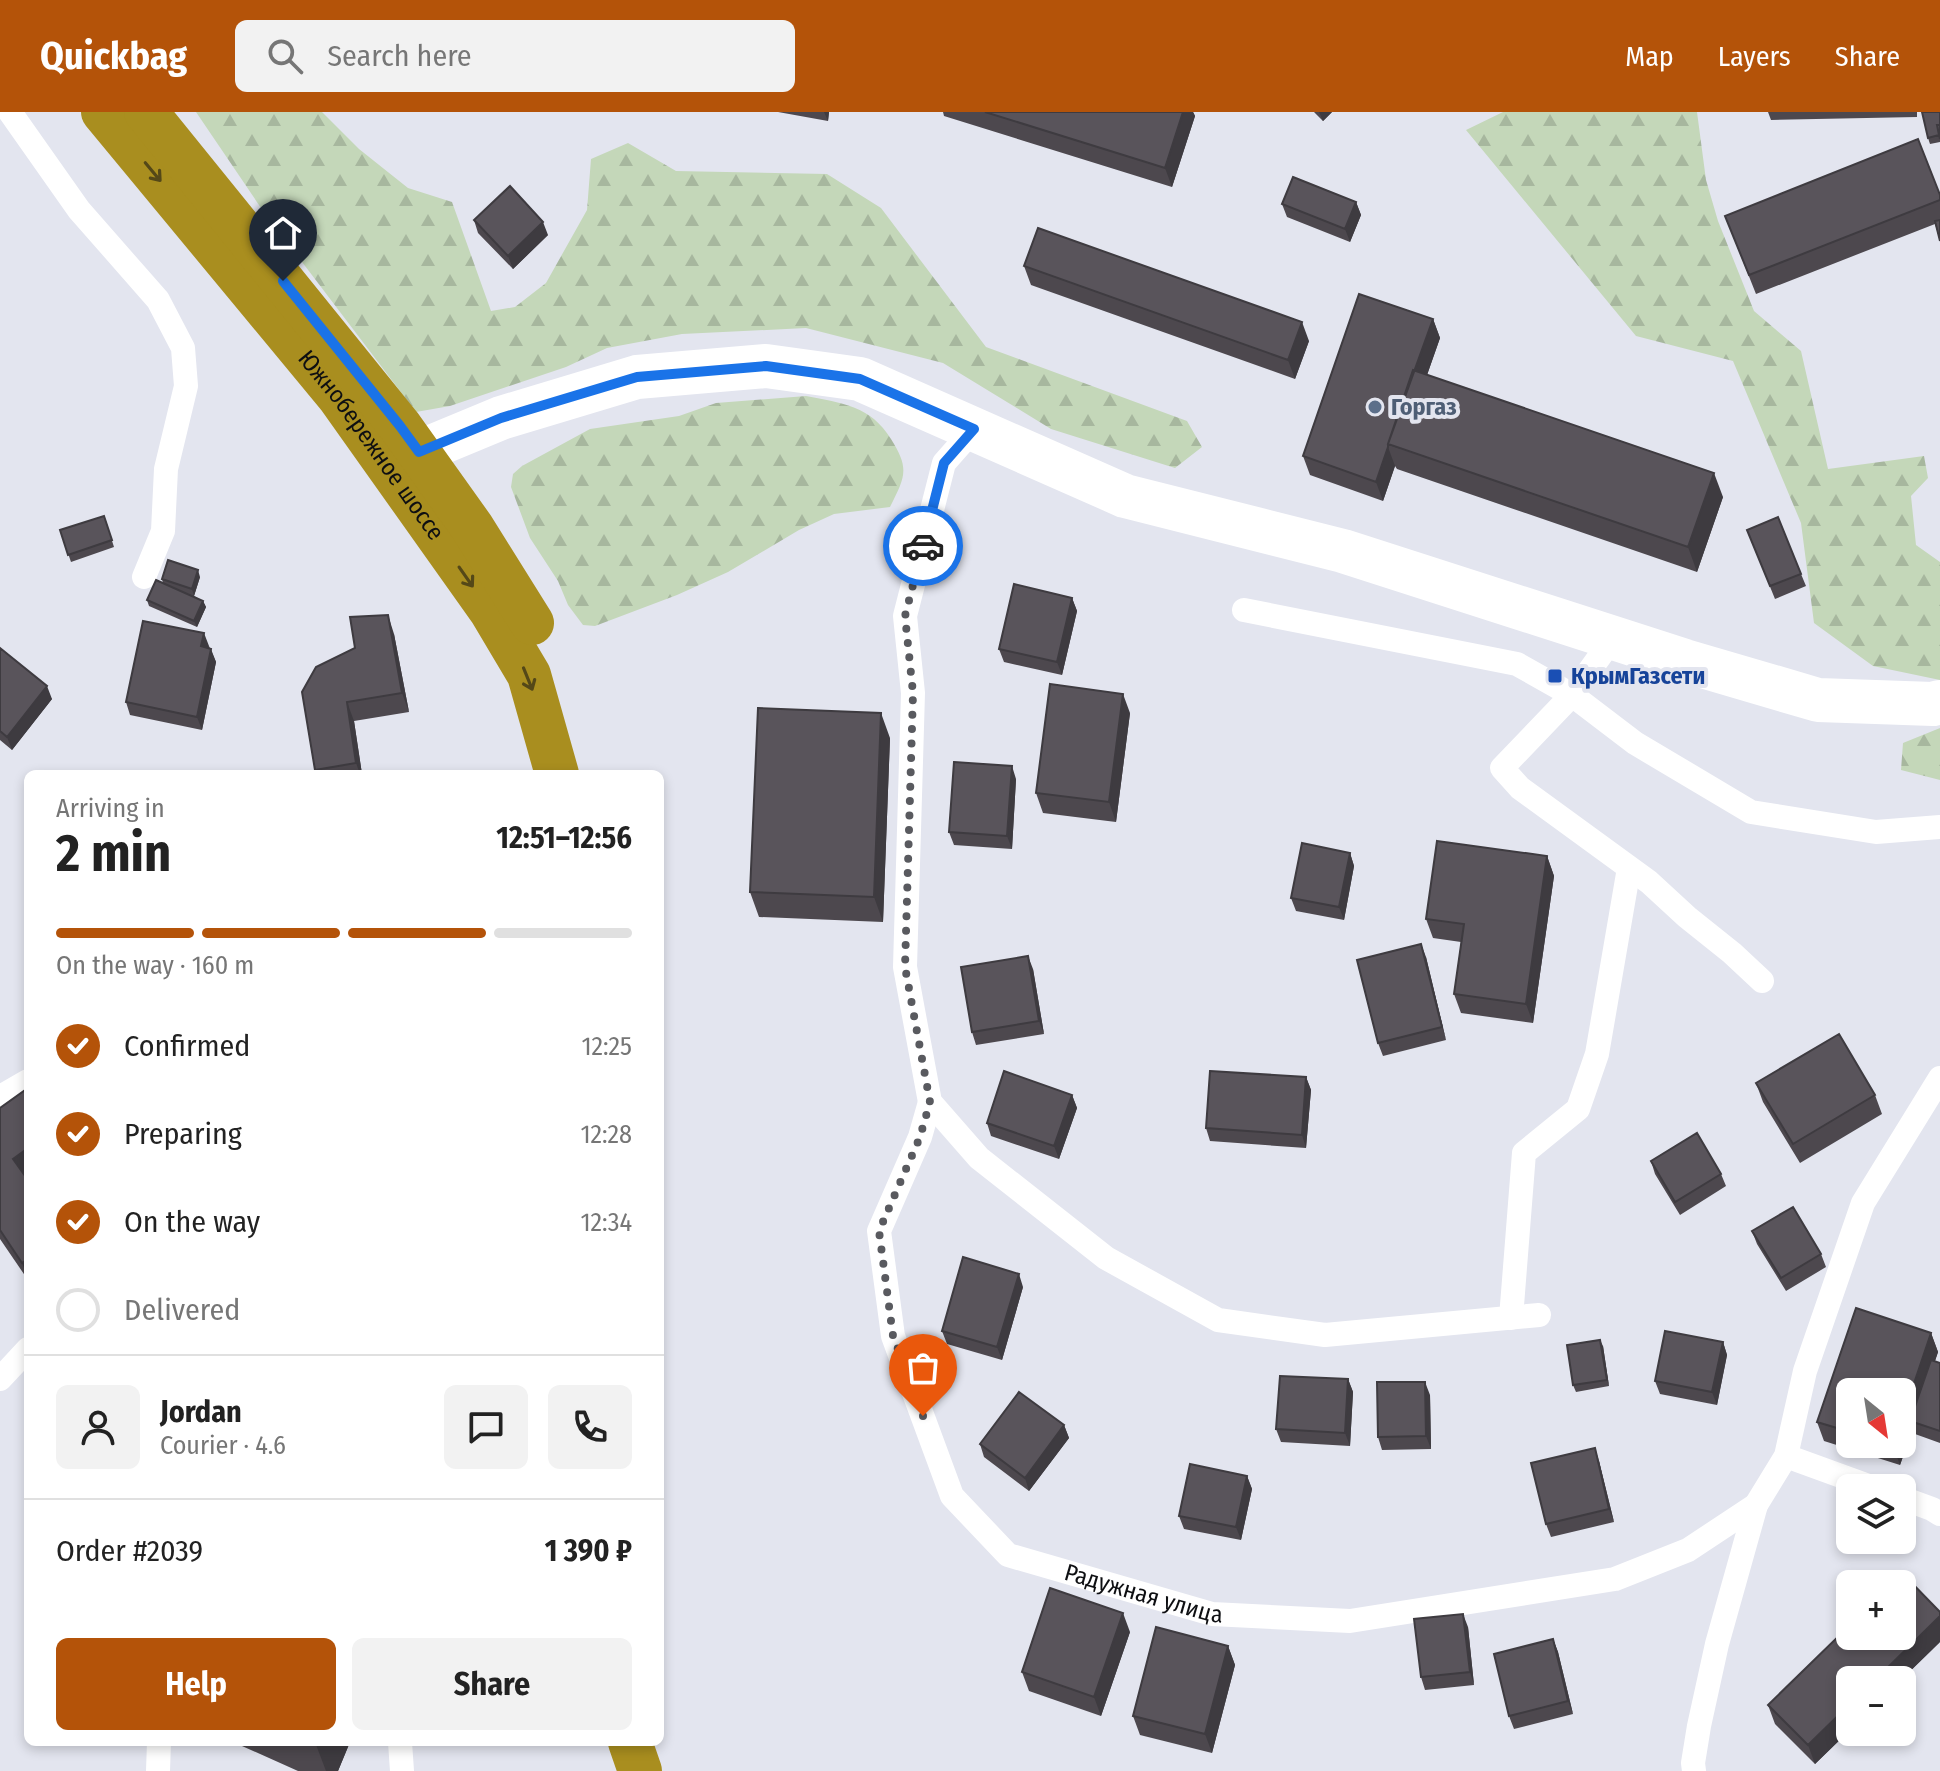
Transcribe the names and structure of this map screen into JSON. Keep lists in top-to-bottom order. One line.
{"streets":{"highway":["Южнобережное шоссе"],"lane":["Радужная улица"]},"places":{"other":["Горгаз"],"transit":["КрымГазсети"]},"north":"bottom right","page":{"header":"Quickbag","search":"Search here","nav":["Map","Layers","Share"],"heading":["2 min","Arriving in","12:51–12:56"],"panel":["Jordan","Courier · 4.6","Order #2039","1 390 ₽"],"bar":"On the way · 160 m","list":[["Confirmed","12:25"],["Preparing","12:28"],["On the way","12:34"],"Delivered"],"map_buttons":["+","−"],"buttons":["Help","Share"]}}
